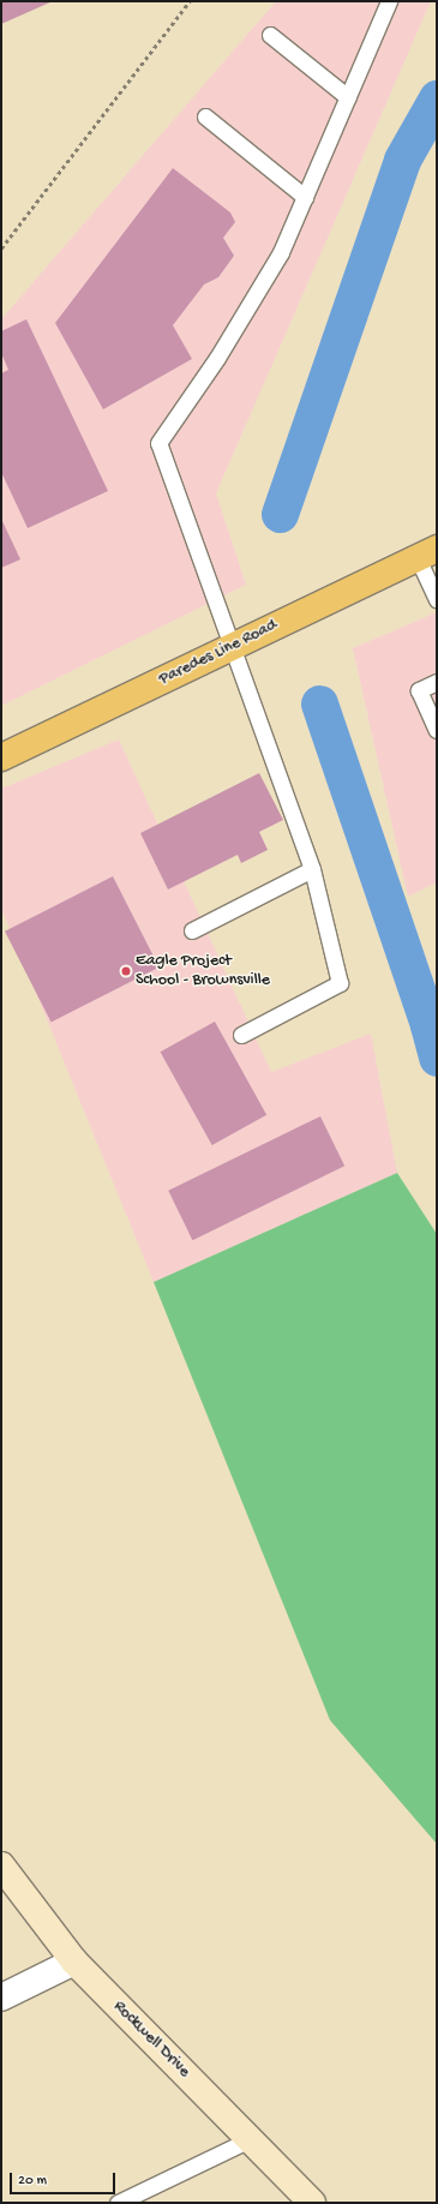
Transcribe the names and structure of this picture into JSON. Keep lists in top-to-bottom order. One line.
{"streets":{"main road":["Paredes Line Road"],"street":["Rockwell Drive"]},"places":["Eagle Project School - Brownsville"],"scale_bar":"20 m"}
